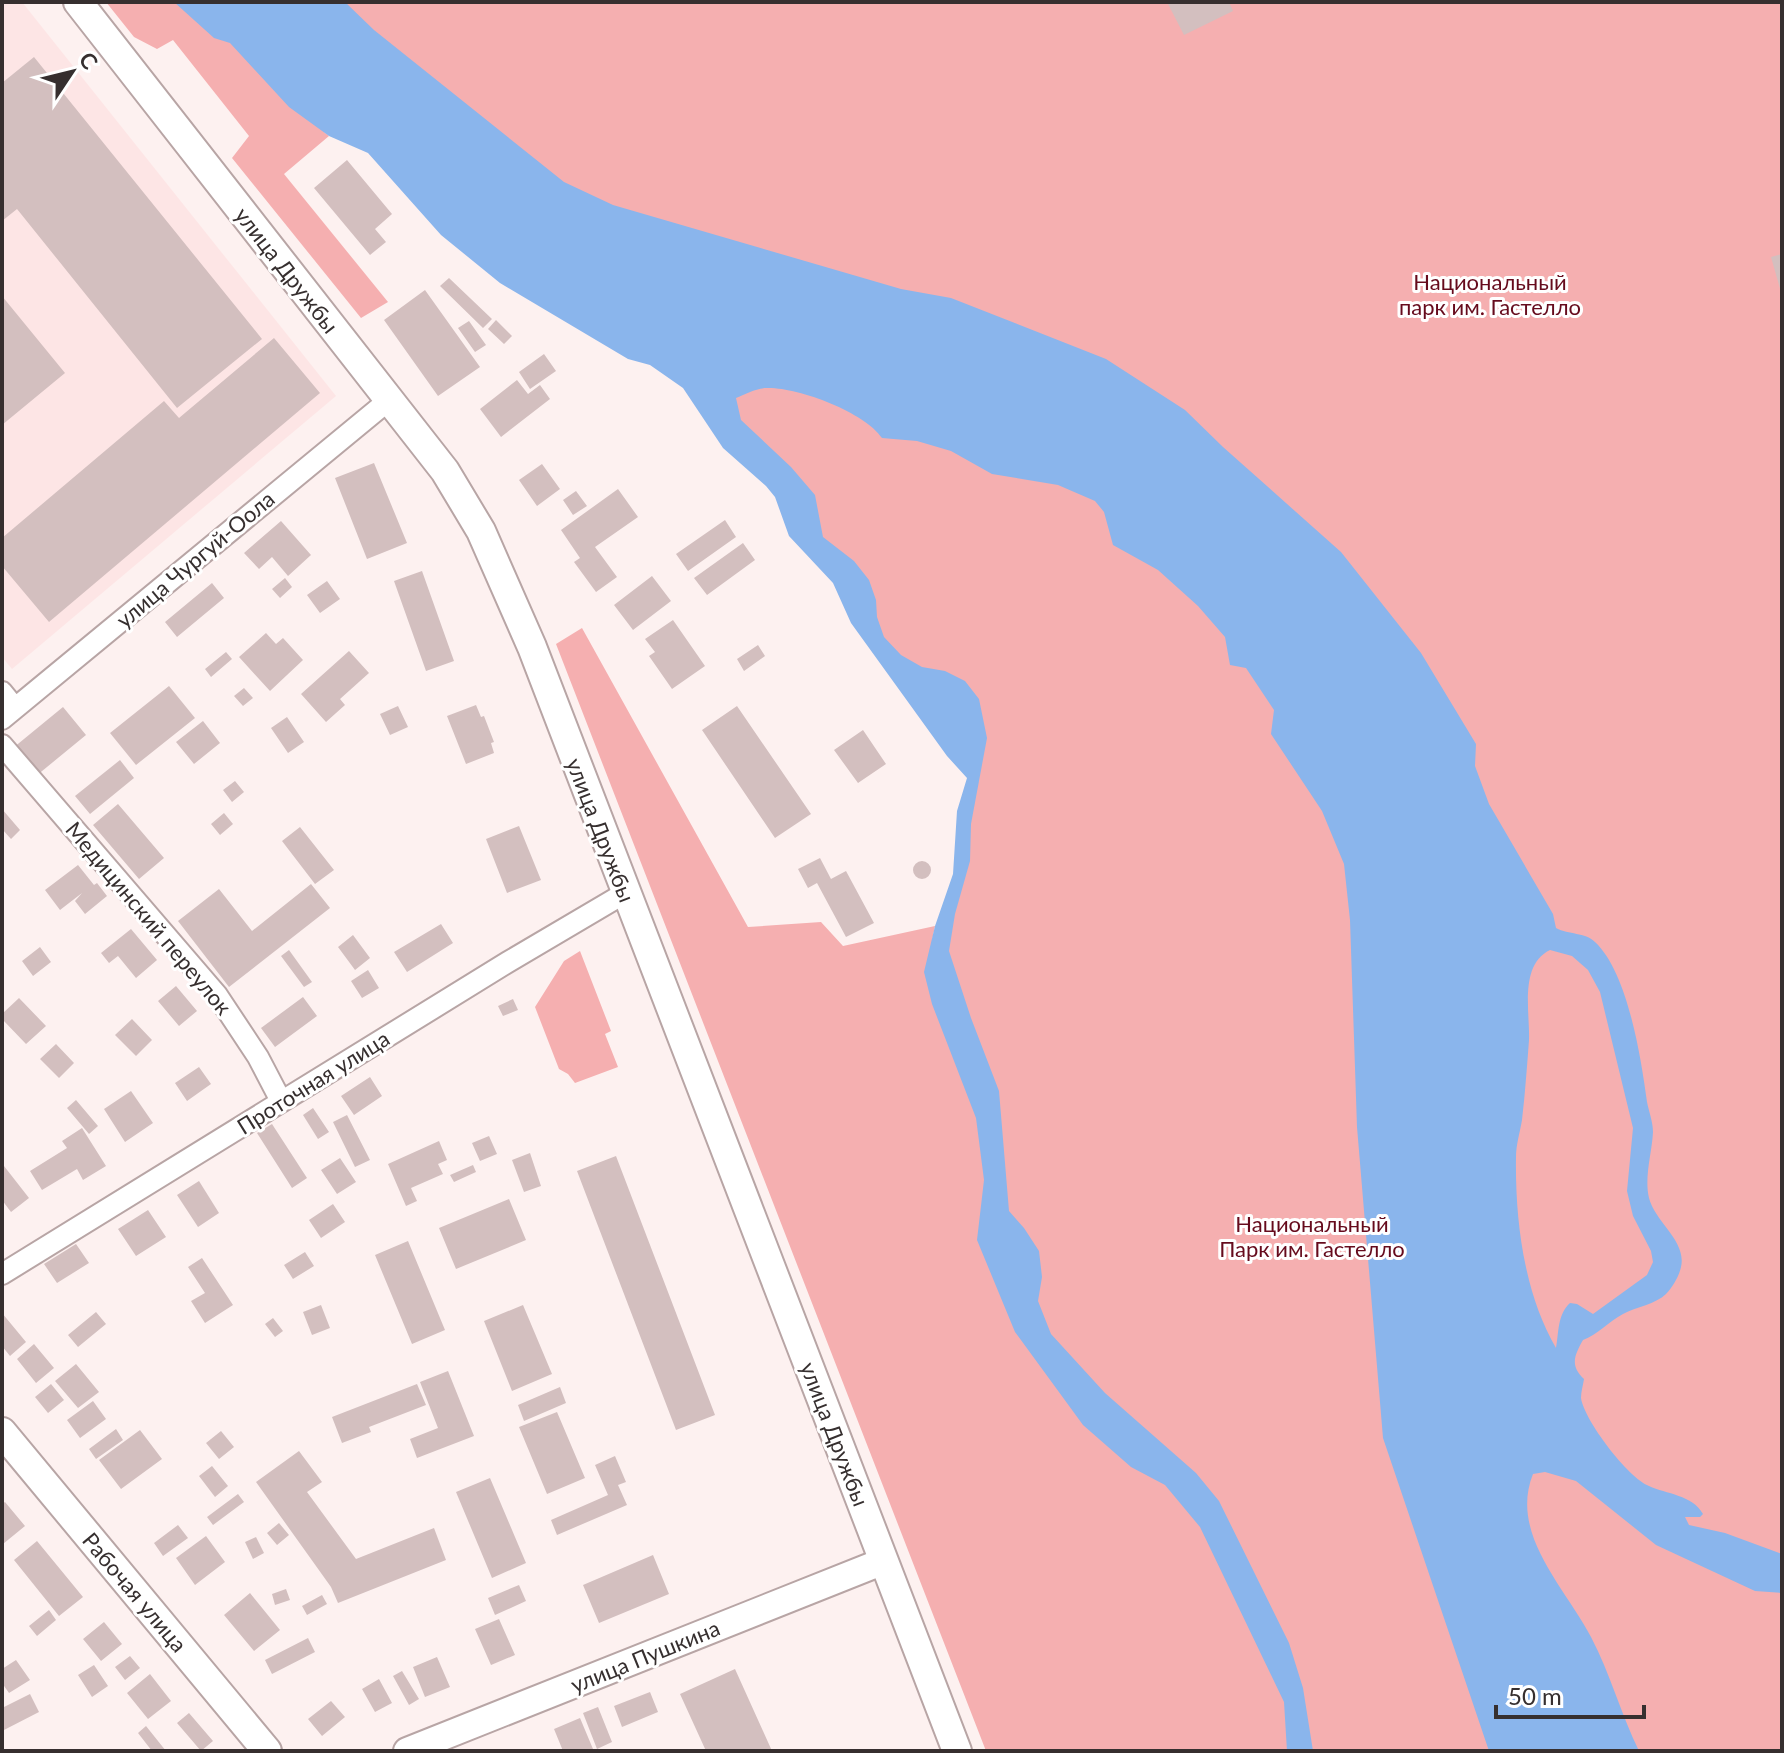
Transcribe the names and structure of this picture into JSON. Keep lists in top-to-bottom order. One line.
{"streets":{"main road":["улица Дружбы","Рабочая улица"],"street":["улица Чургуй-Оола","Медицинский переулок","Проточная улица","улица Пушкина"]},"crossings":[["улица Дружбы","улица Чургуй-Оола"],["улица Дружбы","Проточная улица"],["улица Дружбы","улица Пушкина"],["Медицинский переулок","Проточная улица"]],"parks":["Национальный парк им. Гастелло","Национальный Парк им. Гастелло"],"scale_bar":"50 m","north":"top right"}
